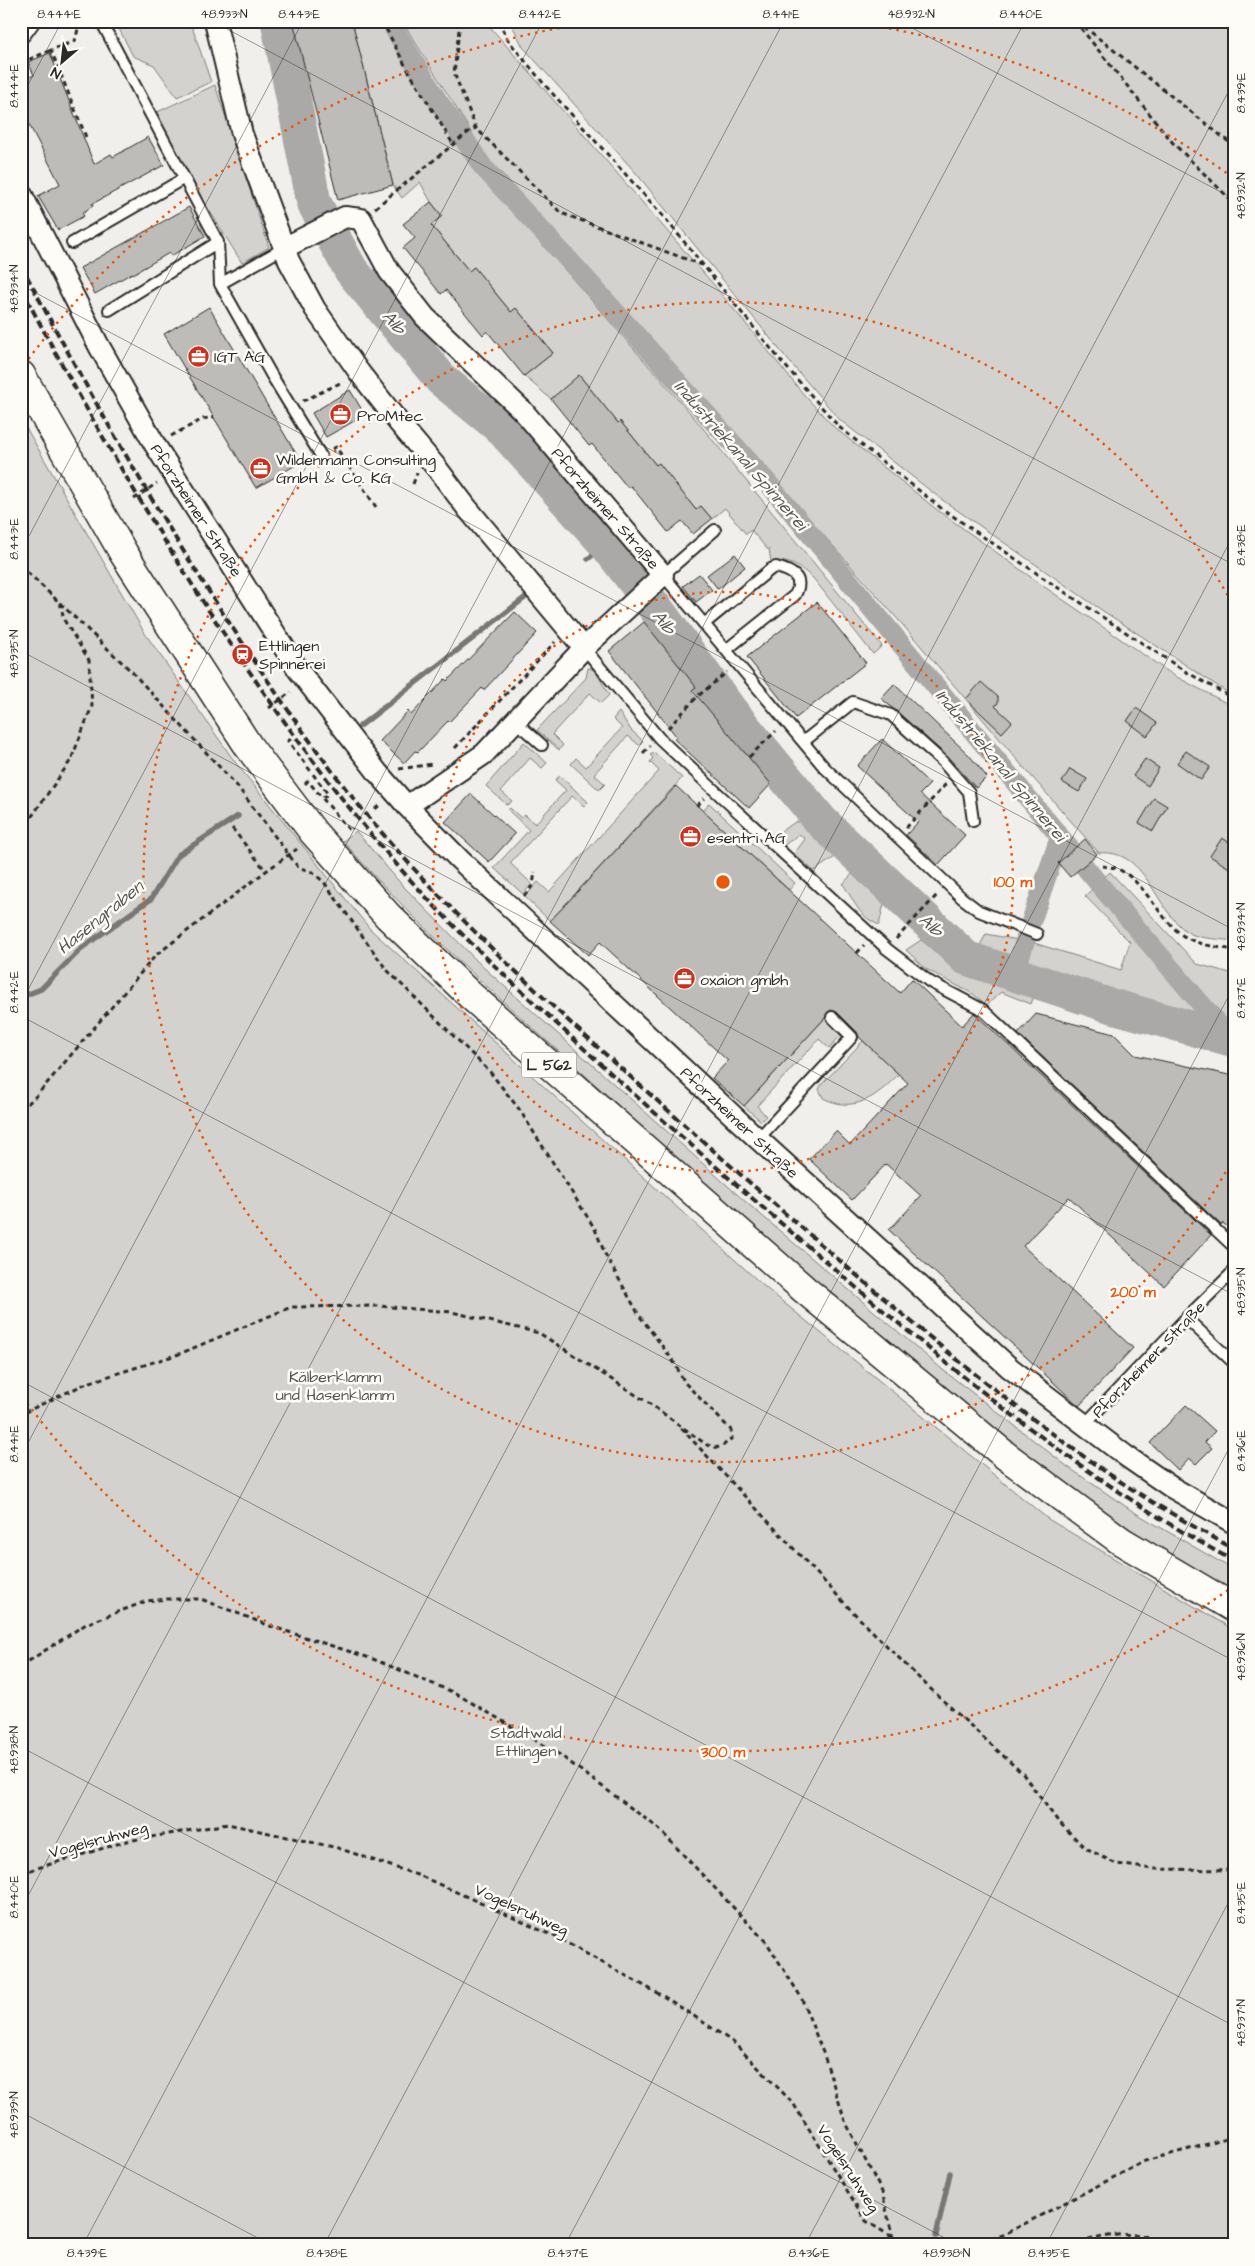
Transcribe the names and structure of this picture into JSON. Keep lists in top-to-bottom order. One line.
{"streets":{"main road":["L 562"],"street":["Pforzheimer Straße"],"path":["Vogelsruhweg"]},"water":["Alb","Industriekanal Spinnerei","Hasengraben"],"parks":["Kälberklamm und Hasenklamm","Stadtwald Ettlingen"],"places":{"office":["IGT AG","ProMtec","Wildenmann Consulting GmbH & Co. KG","esentri AG","oxaion gmbh"],"station":["Ettlingen Spinnerei"]},"north":"bottom left","coordinates":["8.444°E","48.933°N","8.443°E","8.442°E","8.441°E","48.932°N","8.440°E","8.439°E","48.934°N","8.438°E","48.935°N","8.437°E","8.436°E","48.936°N","48.938°N","8.435°E","48.937°N","48.939°N"],"rings":["100 m","200 m","300 m"]}
